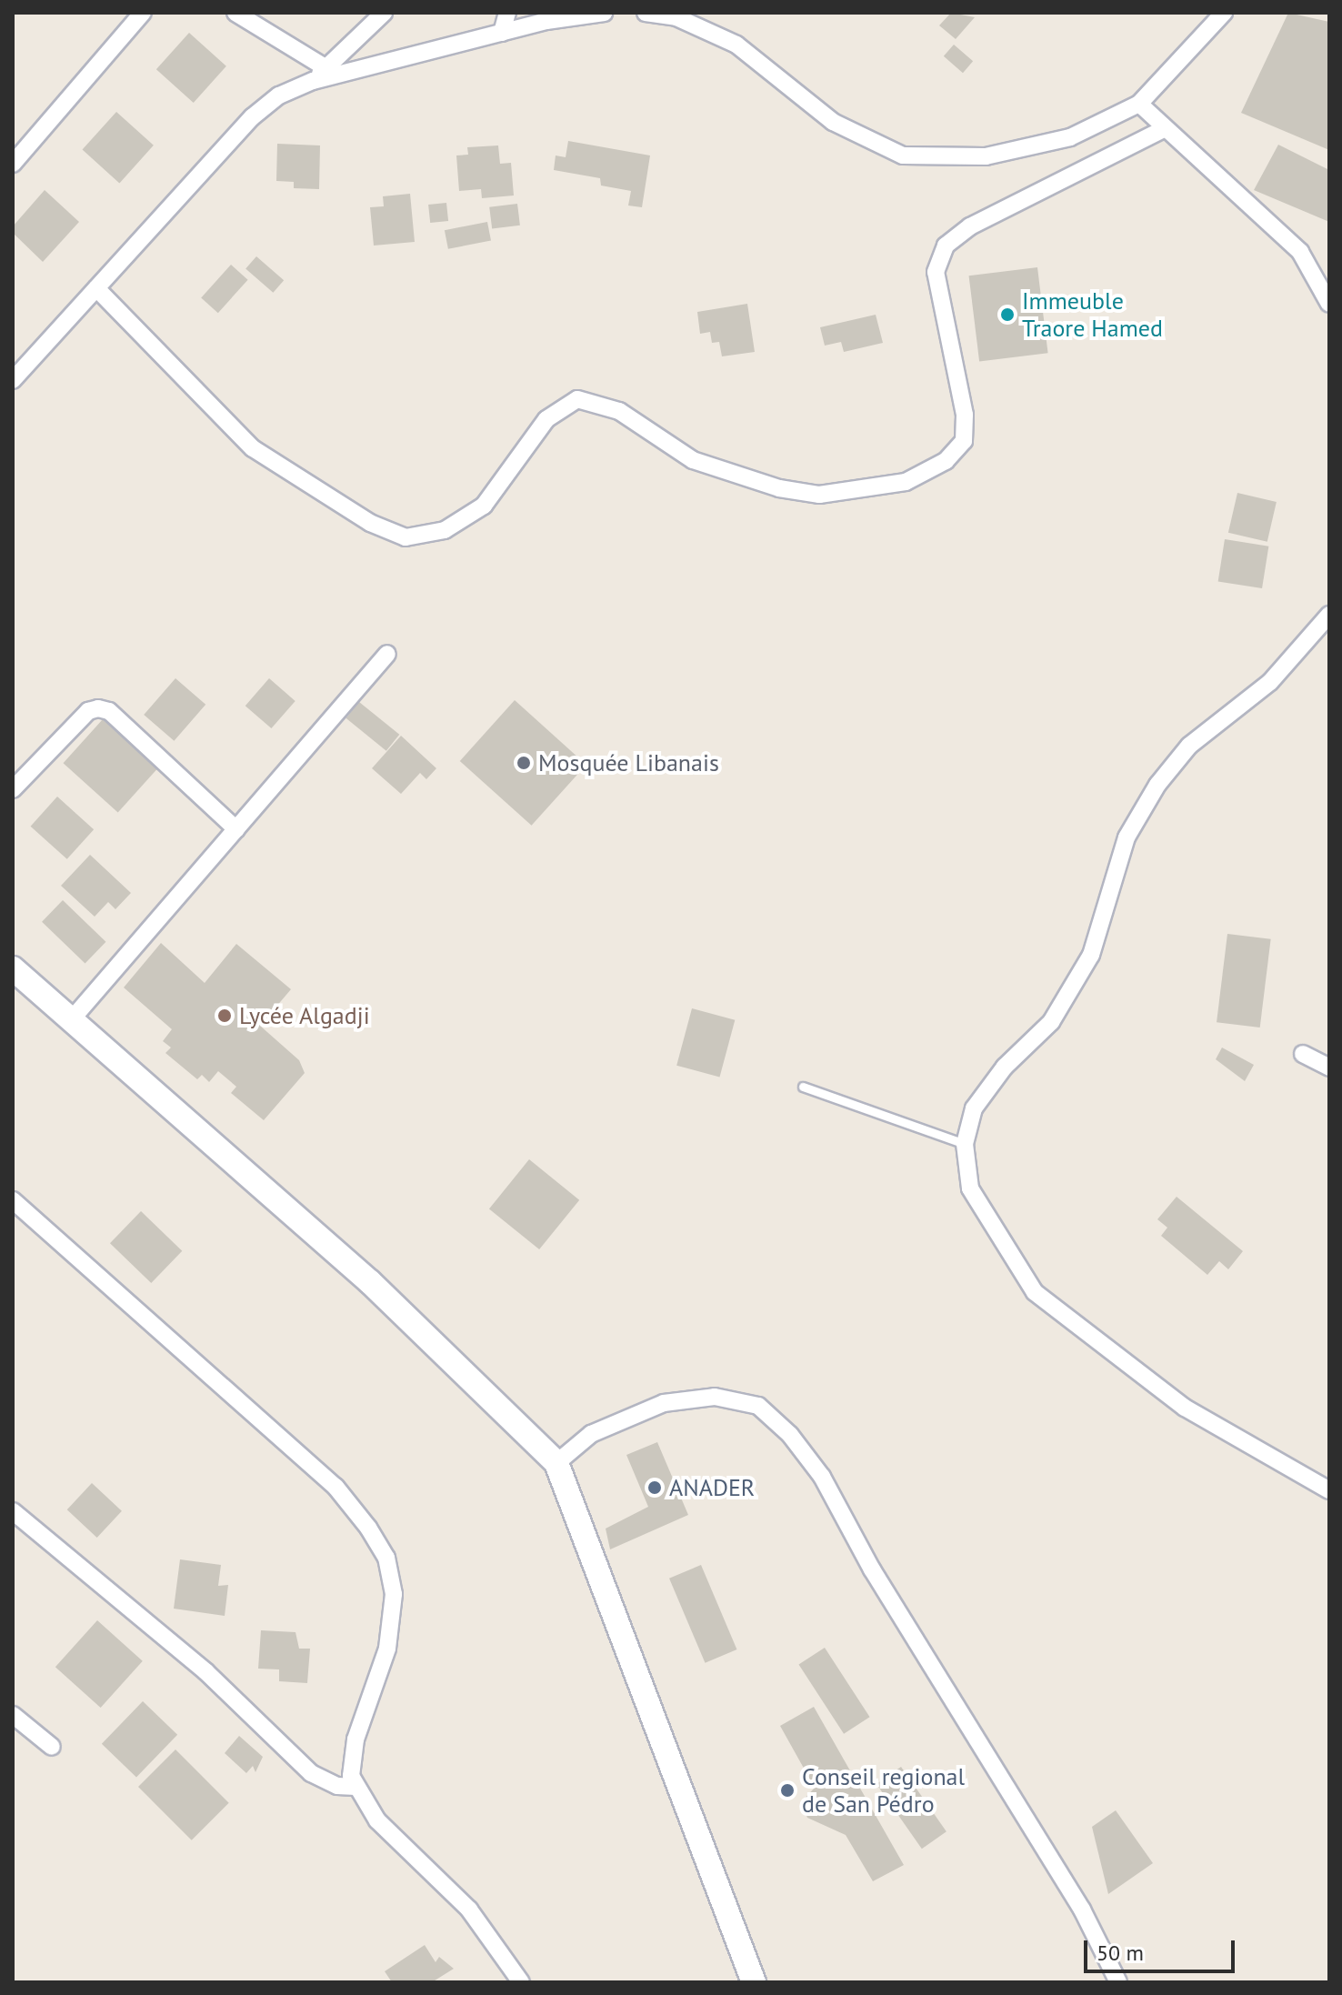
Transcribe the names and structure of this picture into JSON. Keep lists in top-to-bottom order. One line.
{"places":["Immeuble Traore Hamed","Mosquée Libanais","Lycée Algadji","ANADER","Conseil regional de San Pédro"],"scale_bar":"50 m"}
